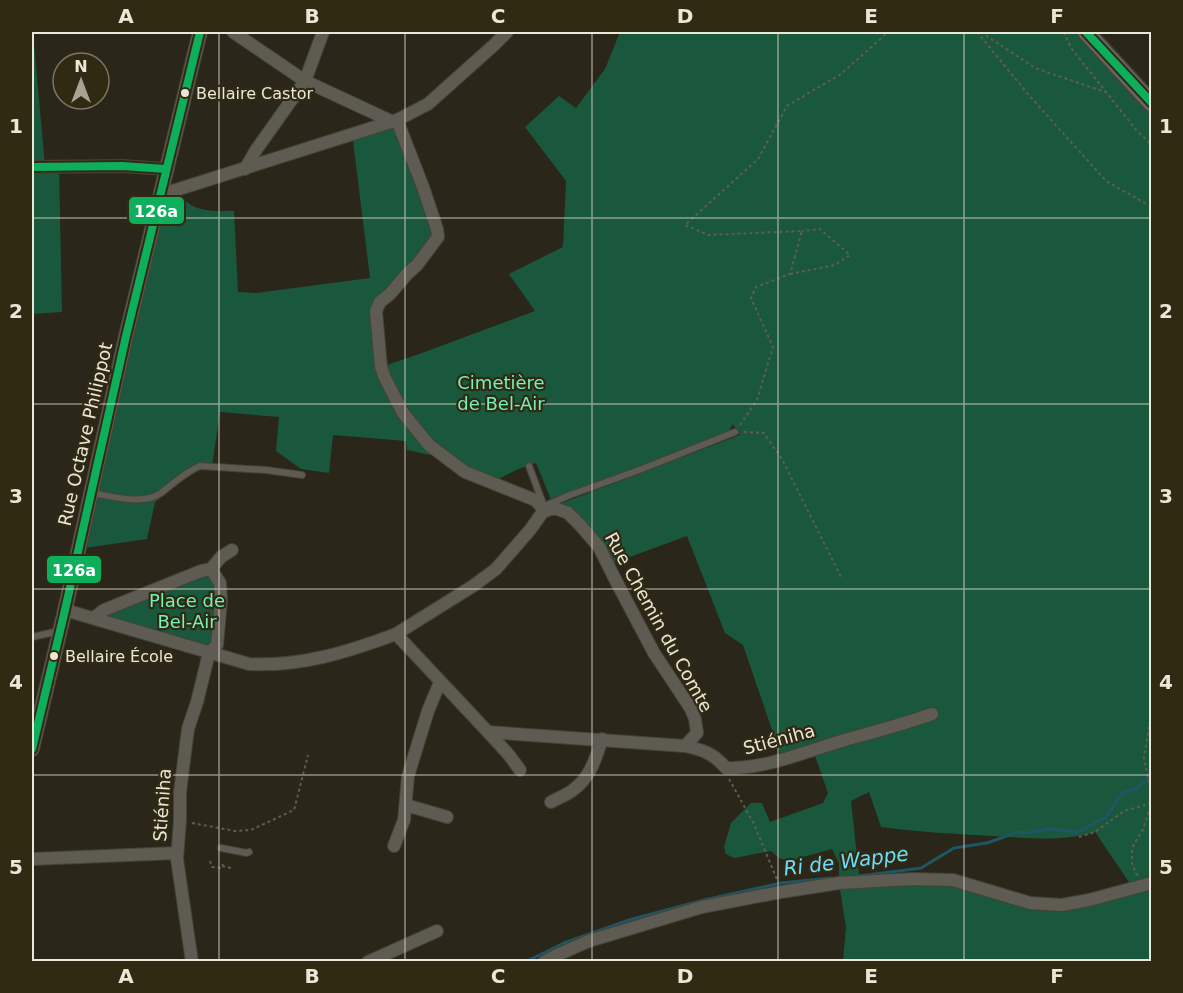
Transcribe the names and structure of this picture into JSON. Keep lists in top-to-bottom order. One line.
{"streets":{"street":["Rue Octave Philippot","Rue Chemin du Comte","Stiéniha"]},"crossings":[["Rue Chemin du Comte","Stiéniha"]],"water":["Ri de Wappe"],"parks":["Cimetière de Bel-Air","Place de Bel-Air"],"places":["Bellaire Castor","Bellaire École"],"lines":["transit line 126a"],"north":"top","grid":{"columns":["A","B","C","D","E","F"],"rows":["1","2","3","4","5"]}}
